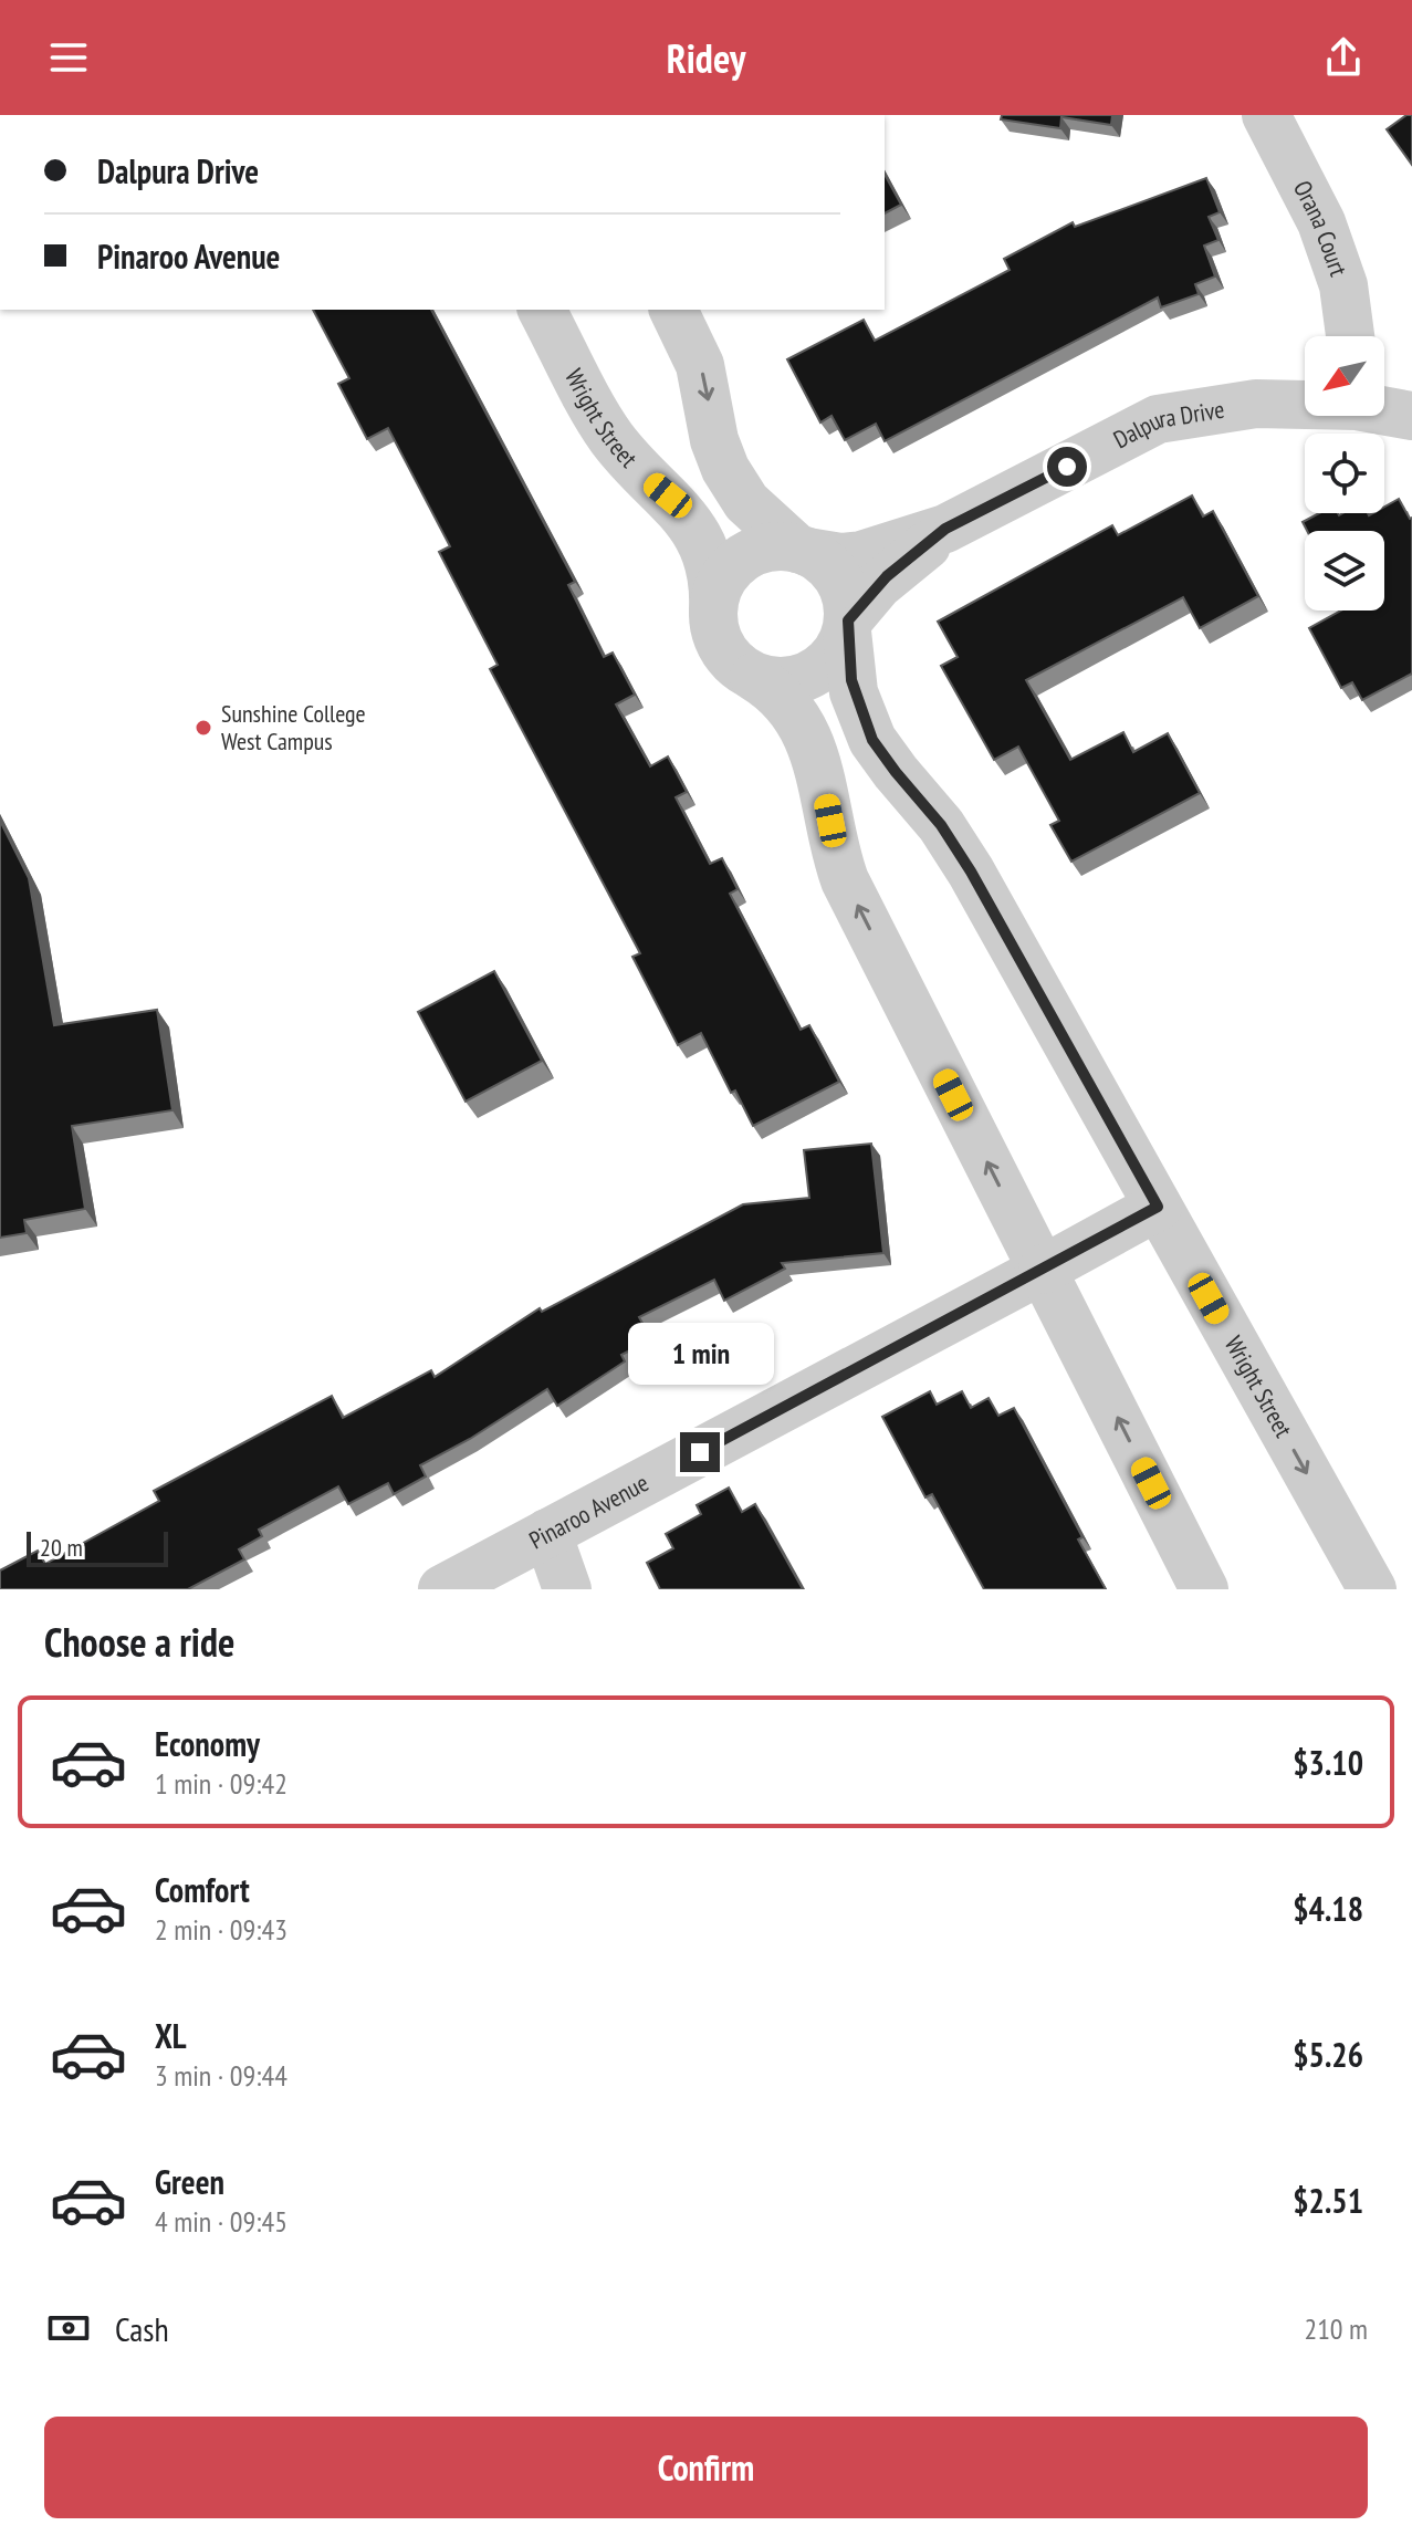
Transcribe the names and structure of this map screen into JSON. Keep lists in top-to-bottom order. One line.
{"streets":{"street":["Orana Court","Wright Street","Dalpura Drive","Pinaroo Avenue"]},"crossings":[["Wright Street","Dalpura Drive"],["Wright Street","Pinaroo Avenue"]],"places":["Sunshine College West Campus"],"scale_bar":"20 m","north":"bottom left","page":{"header":"Ridey","banner":["Dalpura Drive","Pinaroo Avenue"],"bubble":"1 min","scale":"20 m","heading":"Choose a ride","list":[{"name":"Economy","note":"1 min · 09:42","value":"$3.10"},{"name":"Comfort","note":"2 min · 09:43","value":"$4.18"},{"name":"XL","note":"3 min · 09:44","value":"$5.26"},{"name":"Green","note":"4 min · 09:45","value":"$2.51"}],"pay":["Cash","210 m"],"buttons":"Confirm"}}
